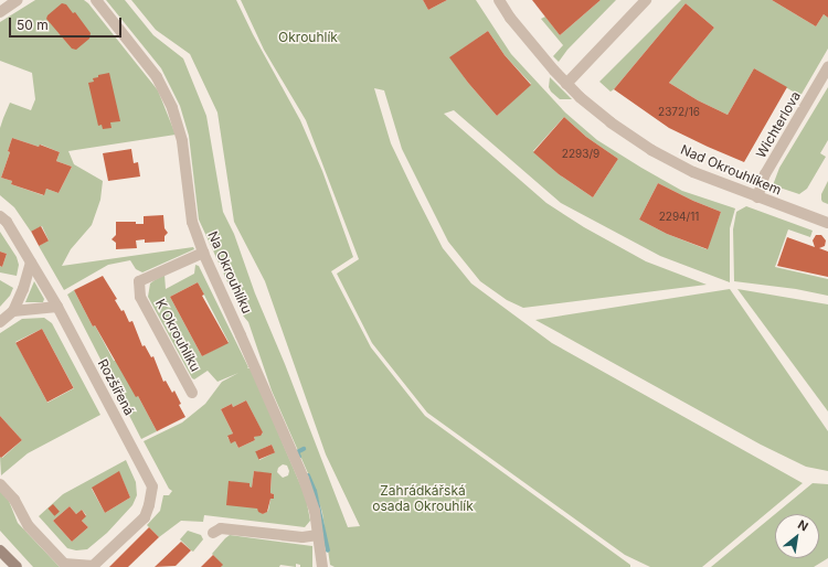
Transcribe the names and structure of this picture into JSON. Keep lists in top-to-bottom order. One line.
{"streets":{"street":["Wichterlova","Nad Okrouhlíkem","Na Okrouhlíku","K Okrouhlíku","Rozšířená"]},"crossings":[["Wichterlova","Nad Okrouhlíkem"],["Na Okrouhlíku","K Okrouhlíku"]],"parks":["Okrouhlík","Zahrádkářská osada Okrouhlík"],"house_numbers":["2372/16","2293/9","2294/11"],"scale_bar":"50 m","north":"top right"}
